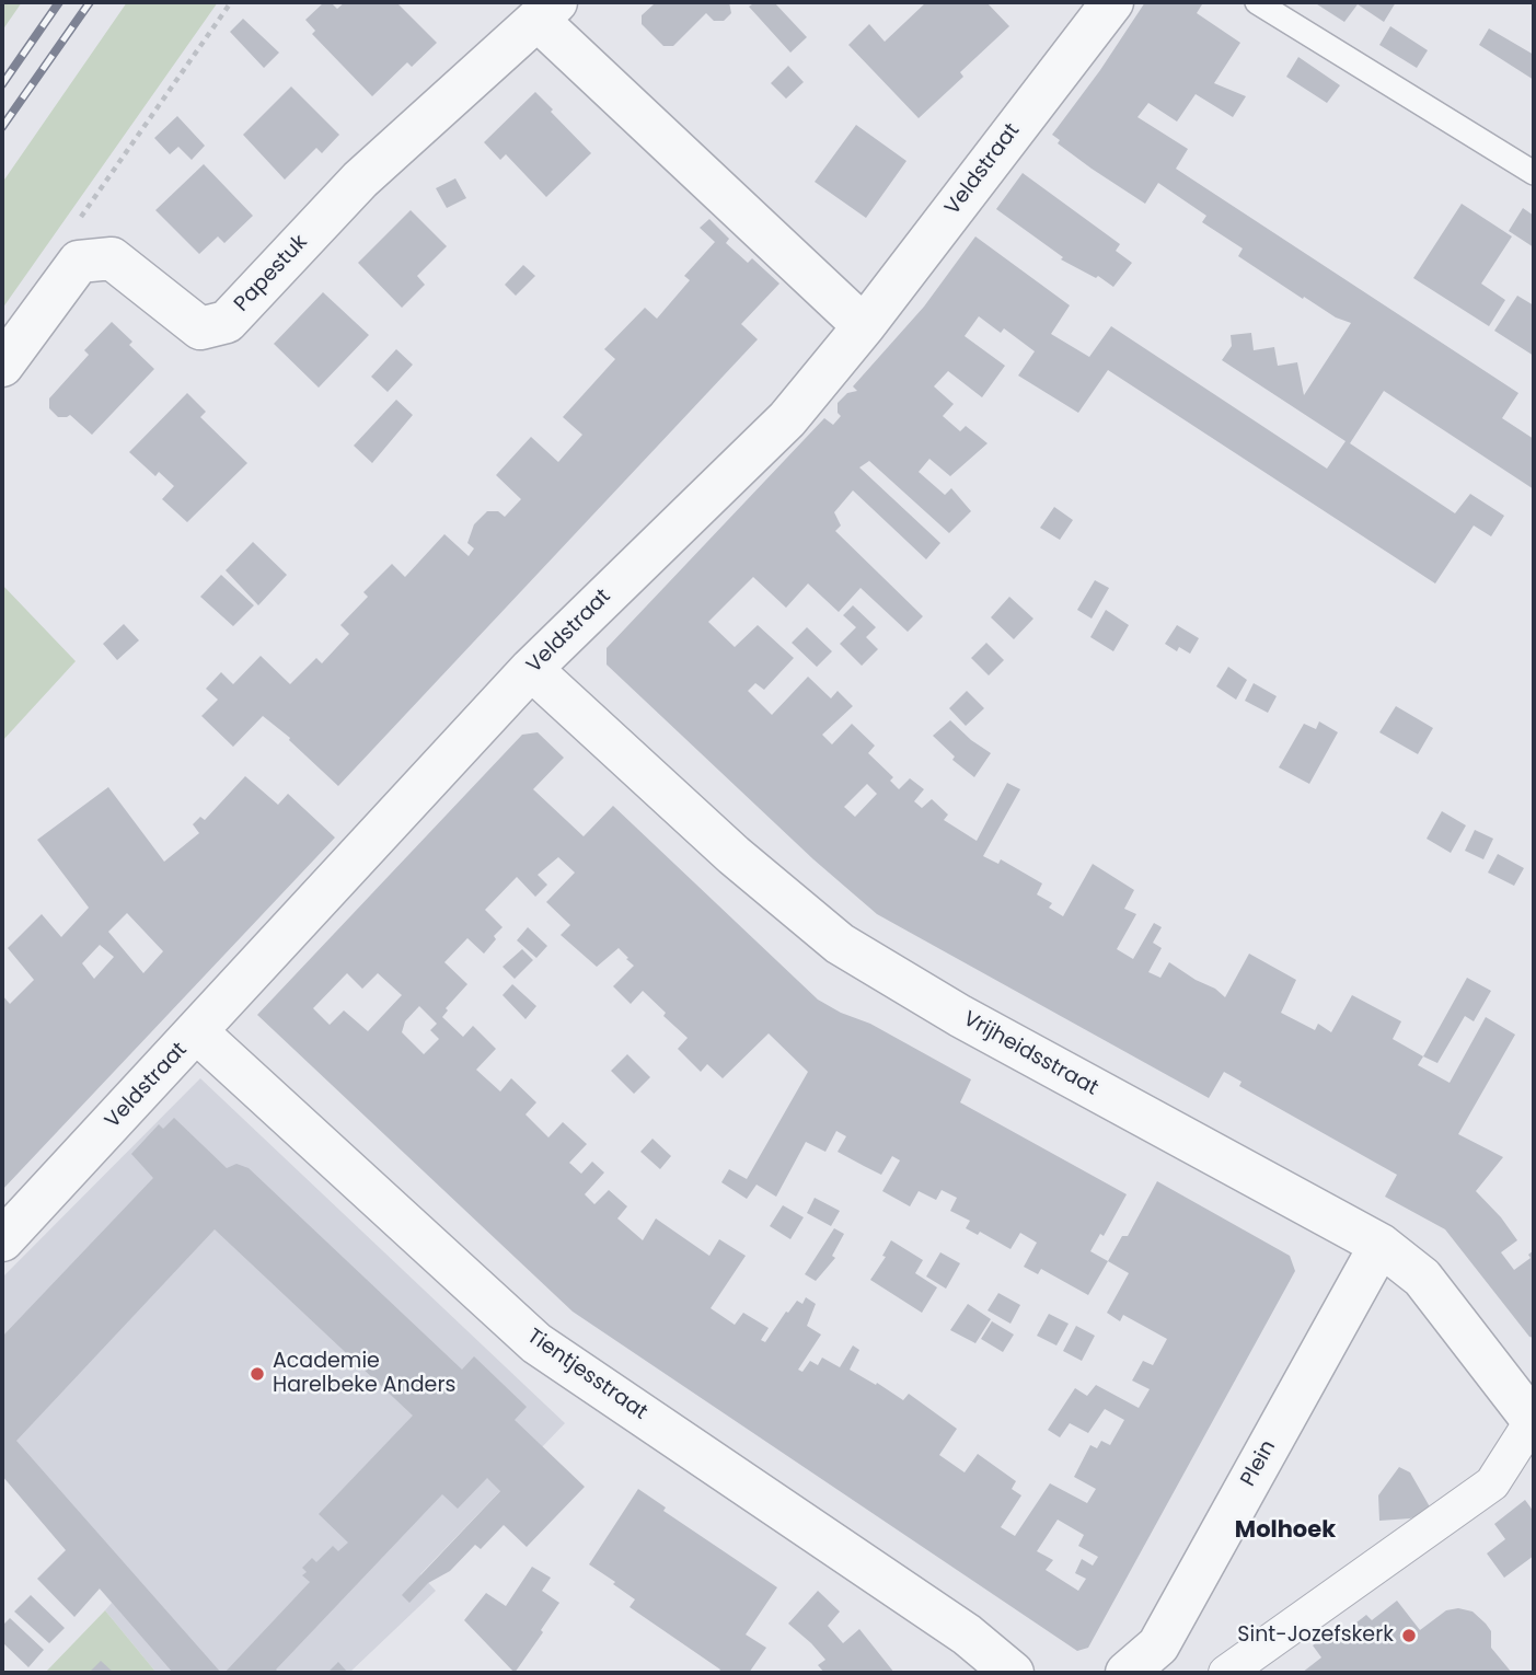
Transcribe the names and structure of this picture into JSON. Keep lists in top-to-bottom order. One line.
{"streets":{"street":["Veldstraat","Papestuk","Vrijheidsstraat","Tientjesstraat","Plein"]},"crossings":[["Veldstraat","Papestuk"],["Veldstraat","Vrijheidsstraat"],["Veldstraat","Tientjesstraat"],["Vrijheidsstraat","Plein"]],"districts":["Molhoek"],"places":["Academie Harelbeke Anders","Sint-Jozefskerk"]}
